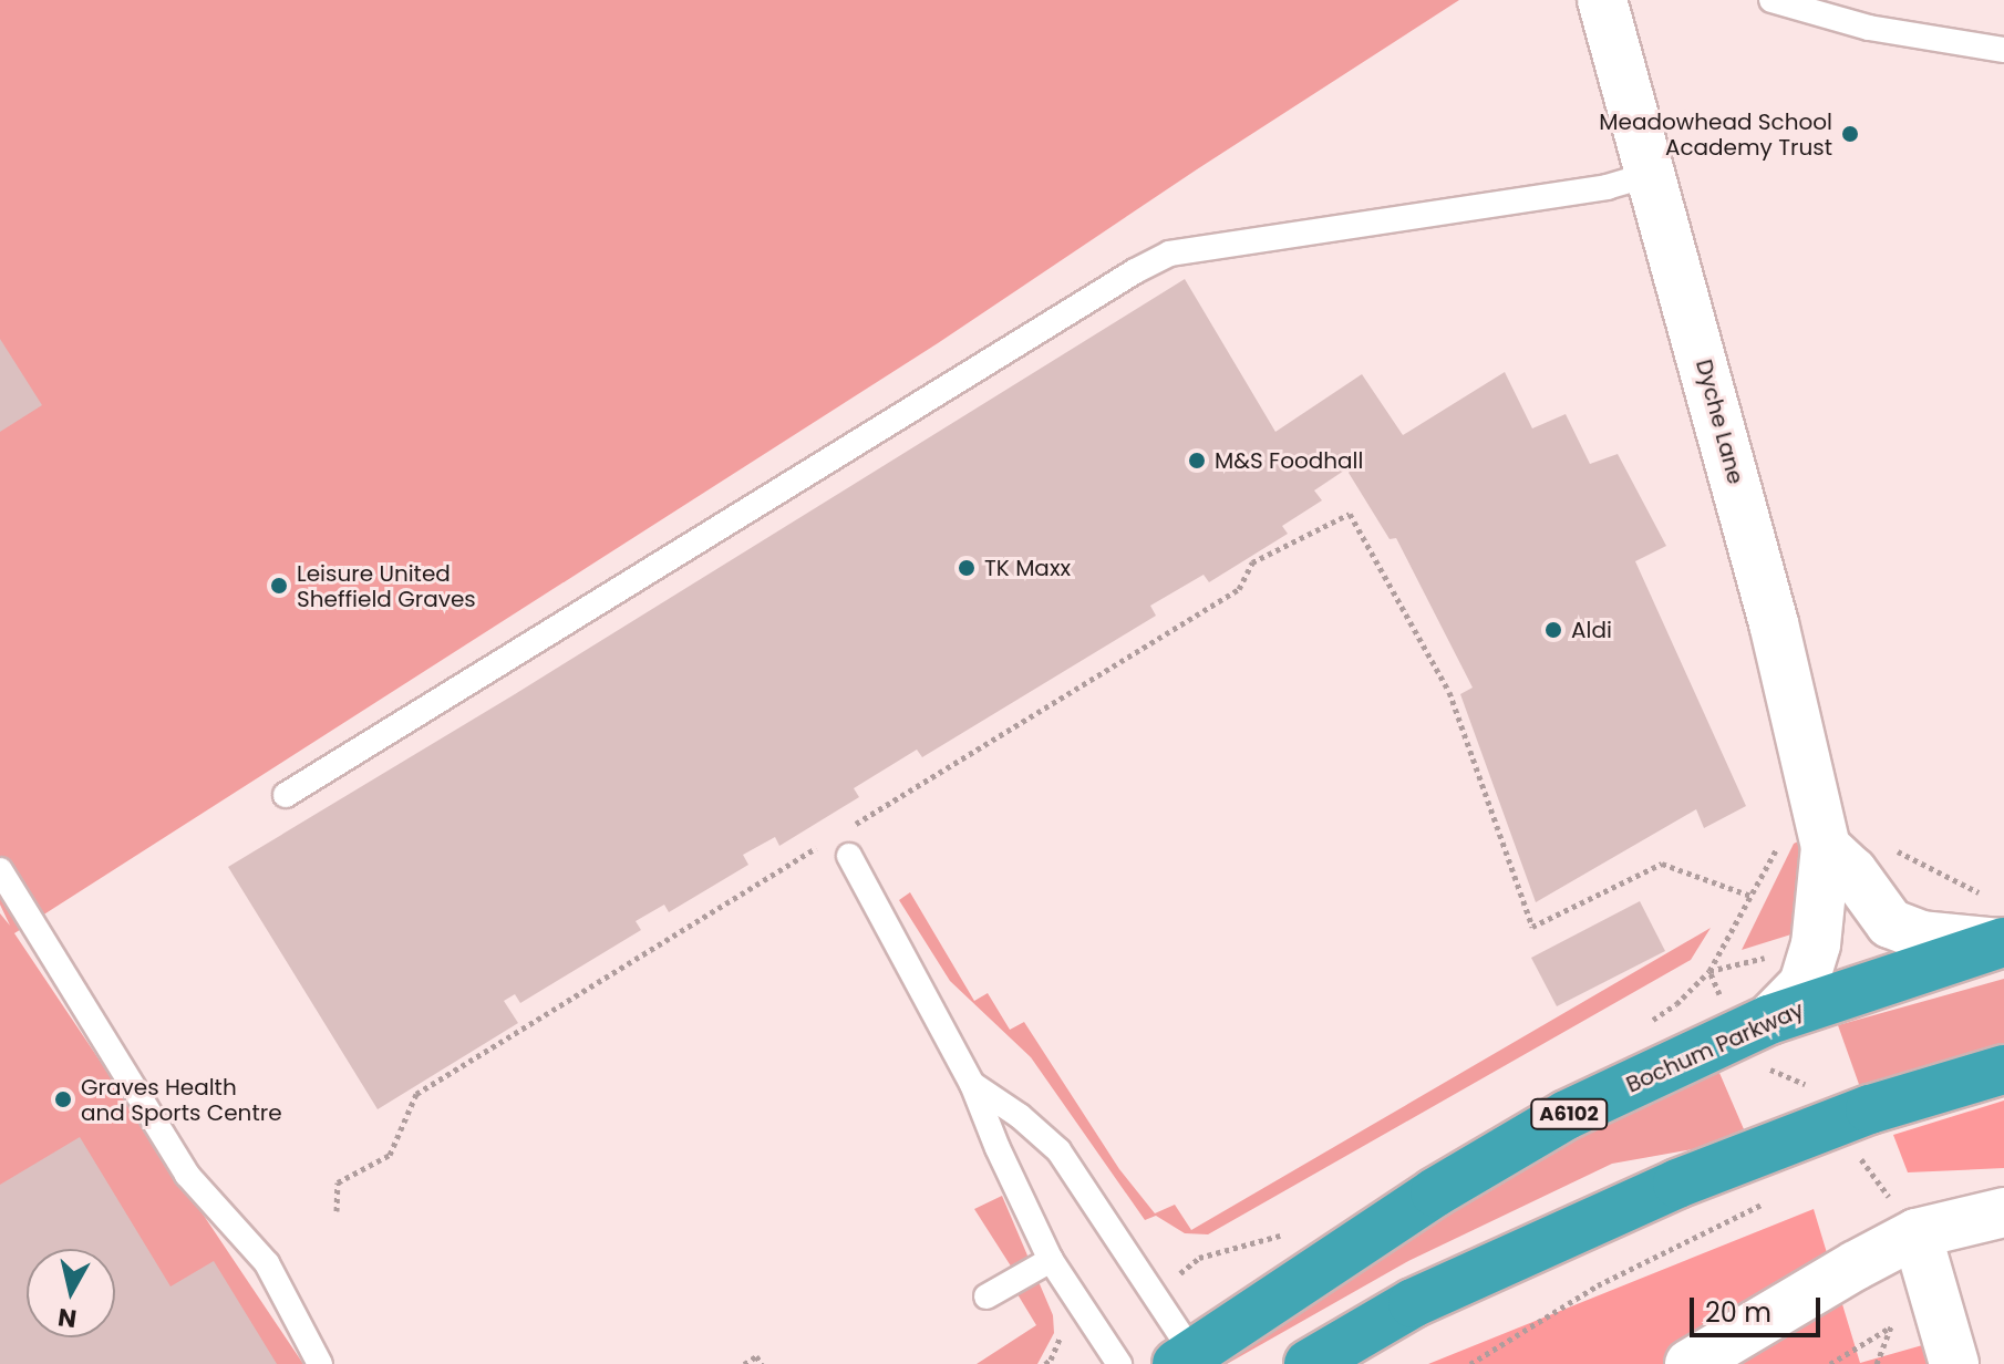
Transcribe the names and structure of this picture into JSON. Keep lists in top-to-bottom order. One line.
{"streets":{"highway":["Bochum Parkway","A6102"],"street":["Dyche Lane"]},"crossings":[["Dyche Lane","Bochum Parkway"]],"places":["Meadowhead School Academy Trust","M&S Foodhall","TK Maxx","Leisure United Sheffield Graves","Aldi","Graves Health and Sports Centre"],"scale_bar":"20 m","north":"bottom"}
